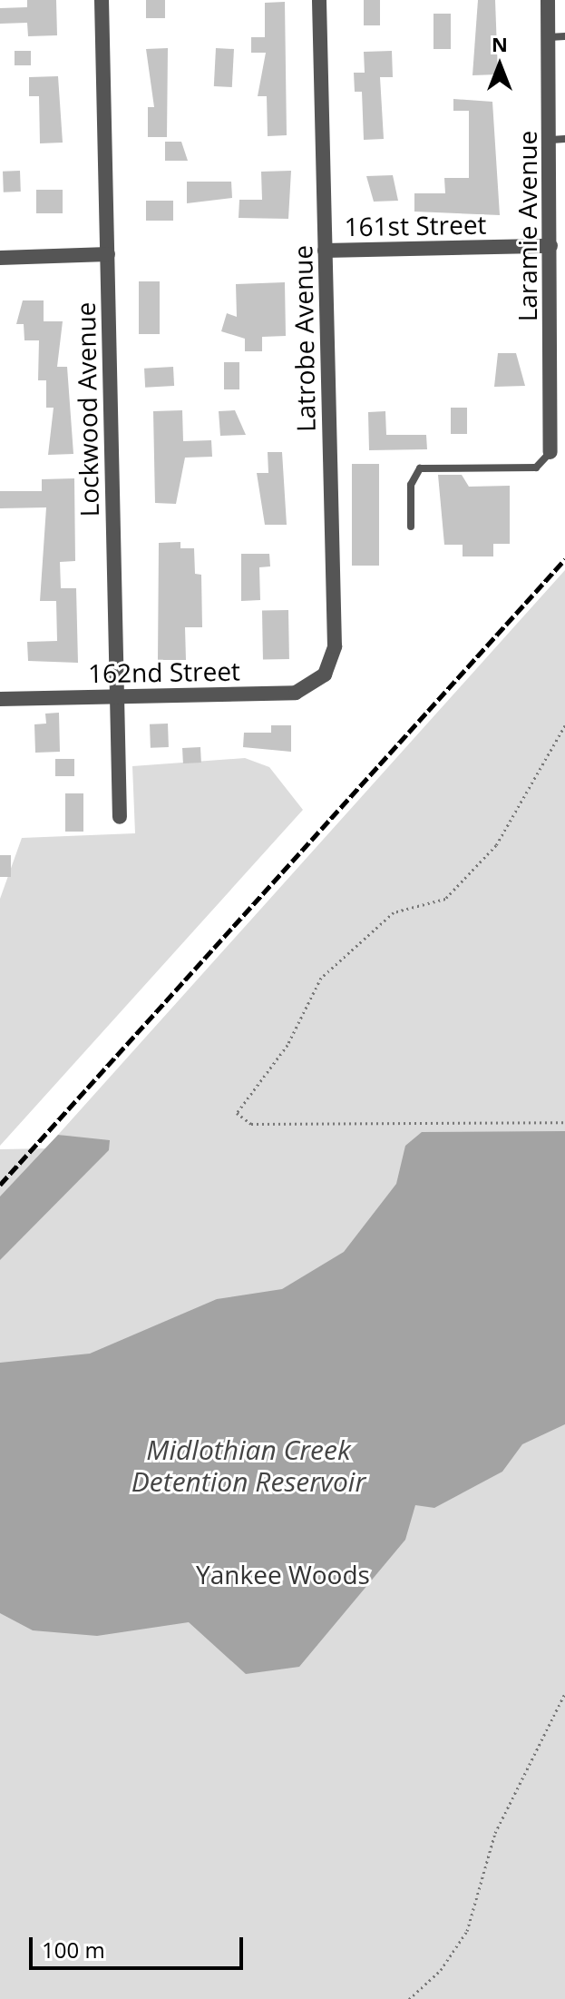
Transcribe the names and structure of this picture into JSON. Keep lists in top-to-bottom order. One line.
{"streets":{"street":["161st Street","Laramie Avenue","Latrobe Avenue","Lockwood Avenue","162nd Street"]},"crossings":[["161st Street","Laramie Avenue"],["161st Street","Latrobe Avenue"],["Latrobe Avenue","162nd Street"],["Lockwood Avenue","162nd Street"]],"water":["Midlothian Creek Detention Reservoir"],"parks":["Yankee Woods"],"scale_bar":"100 m","north":"top"}
